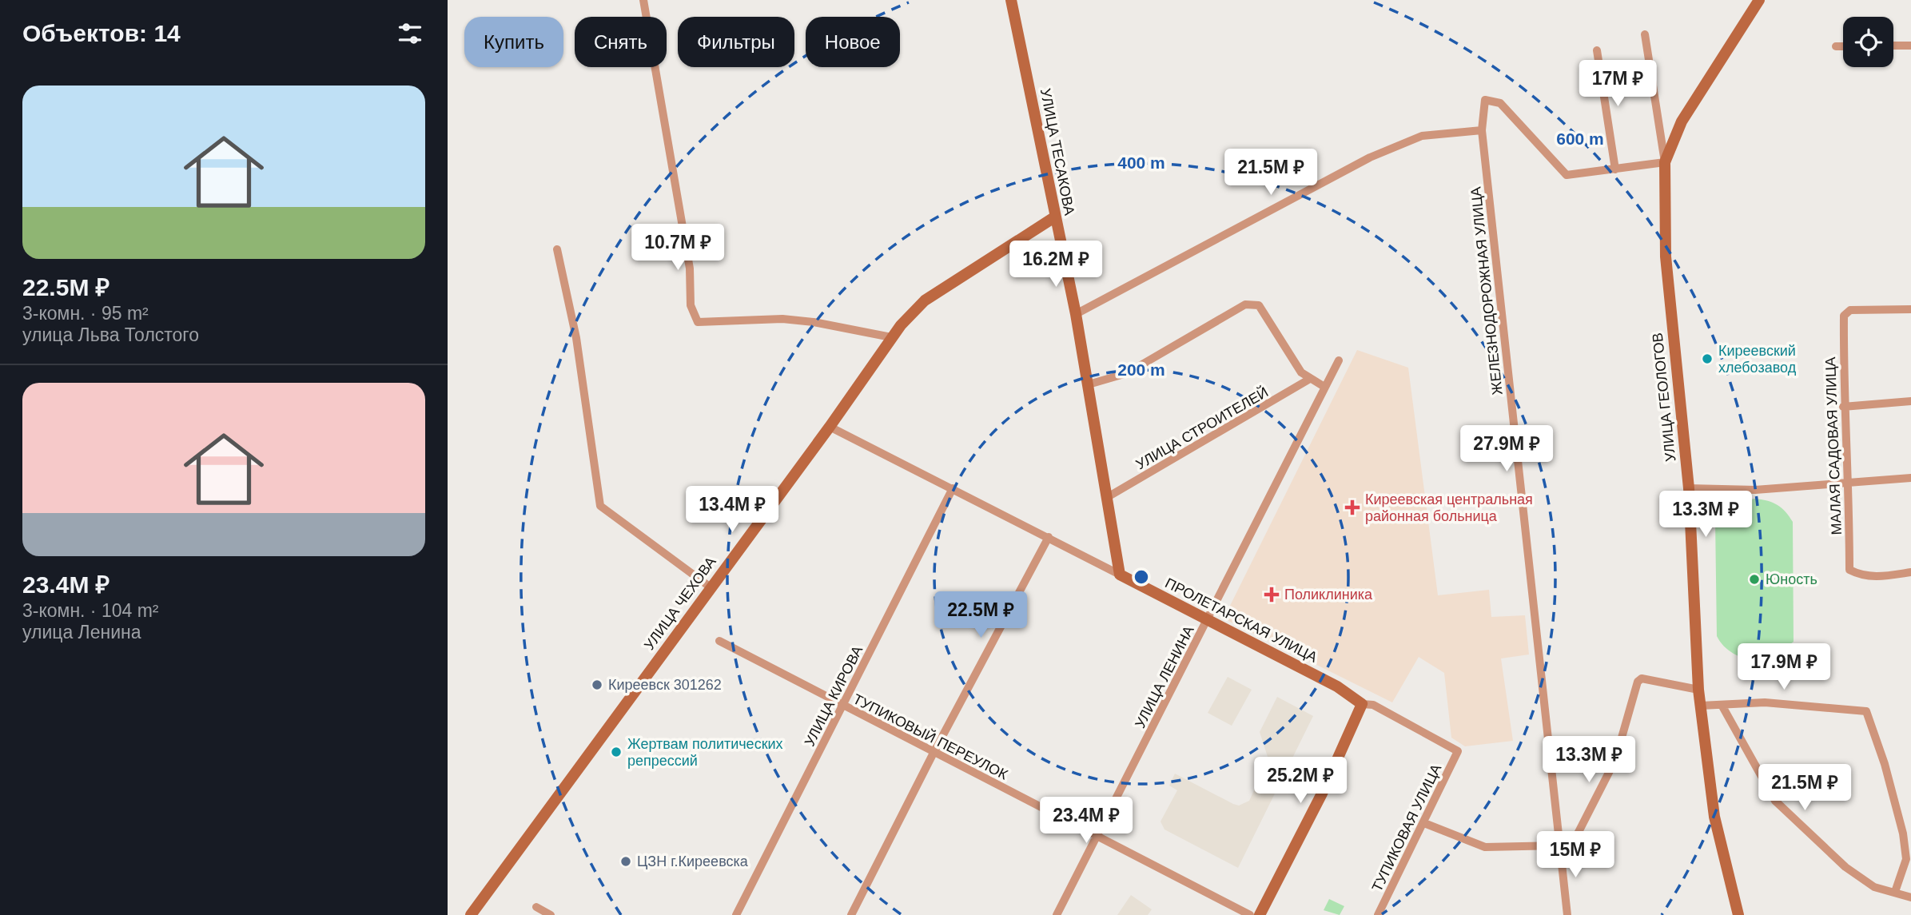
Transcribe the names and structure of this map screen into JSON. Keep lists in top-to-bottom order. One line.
{"streets":{"main road":["УЛИЦА ТЕСАКОВА","УЛИЦА ГЕОЛОГОВ","УЛИЦА ЧЕХОВА","ПРОЛЕТАРСКАЯ УЛИЦА"],"street":["ЖЕЛЕЗНОДОРОЖНАЯ УЛИЦА","УЛИЦА СТРОИТЕЛЕЙ","МАЛАЯ САДОВАЯ УЛИЦА","УЛИЦА ЛЕНИНА","УЛИЦА КИРОВА","ТУПИКОВЫЙ ПЕРЕУЛОК","ТУПИКОВАЯ УЛИЦА"]},"crossings":[["УЛИЦА ТЕСАКОВА","УЛИЦА СТРОИТЕЛЕЙ"],["УЛИЦА ТЕСАКОВА","УЛИЦА ЧЕХОВА"],["УЛИЦА ТЕСАКОВА","ПРОЛЕТАРСКАЯ УЛИЦА"],["УЛИЦА ЧЕХОВА","ПРОЛЕТАРСКАЯ УЛИЦА"],["ПРОЛЕТАРСКАЯ УЛИЦА","УЛИЦА ЛЕНИНА"],["ПРОЛЕТАРСКАЯ УЛИЦА","УЛИЦА КИРОВА"],["ПРОЛЕТАРСКАЯ УЛИЦА","ТУПИКОВАЯ УЛИЦА"],["УЛИЦА ЛЕНИНА","ТУПИКОВЫЙ ПЕРЕУЛОК"],["УЛИЦА КИРОВА","ТУПИКОВЫЙ ПЕРЕУЛОК"]],"places":{"other":["Киреевский хлебозавод","Юность","Киреевск 301262","Жертвам политических репрессий","ЦЗН г.Киреевска"],"health":["Киреевская центральная районная больница","Поликлиника"]},"page":{"heading":"Объектов: 14","chip":["Купить","Снять","Фильтры","Новое"],"price":["17M ₽","21.5M ₽","10.7M ₽","16.2M ₽","27.9M ₽","13.4M ₽","13.3M ₽","22.5M ₽","17.9M ₽","13.3M ₽","25.2M ₽","21.5M ₽","23.4M ₽","15M ₽"],"list":[{"name":"22.5M ₽","note":"3-комн. · 95 m² · улица Льва Толстого"},{"name":"23.4M ₽","note":"3-комн. · 104 m² · улица Ленина"}]},"rings":["600 m","400 m","200 m"]}
